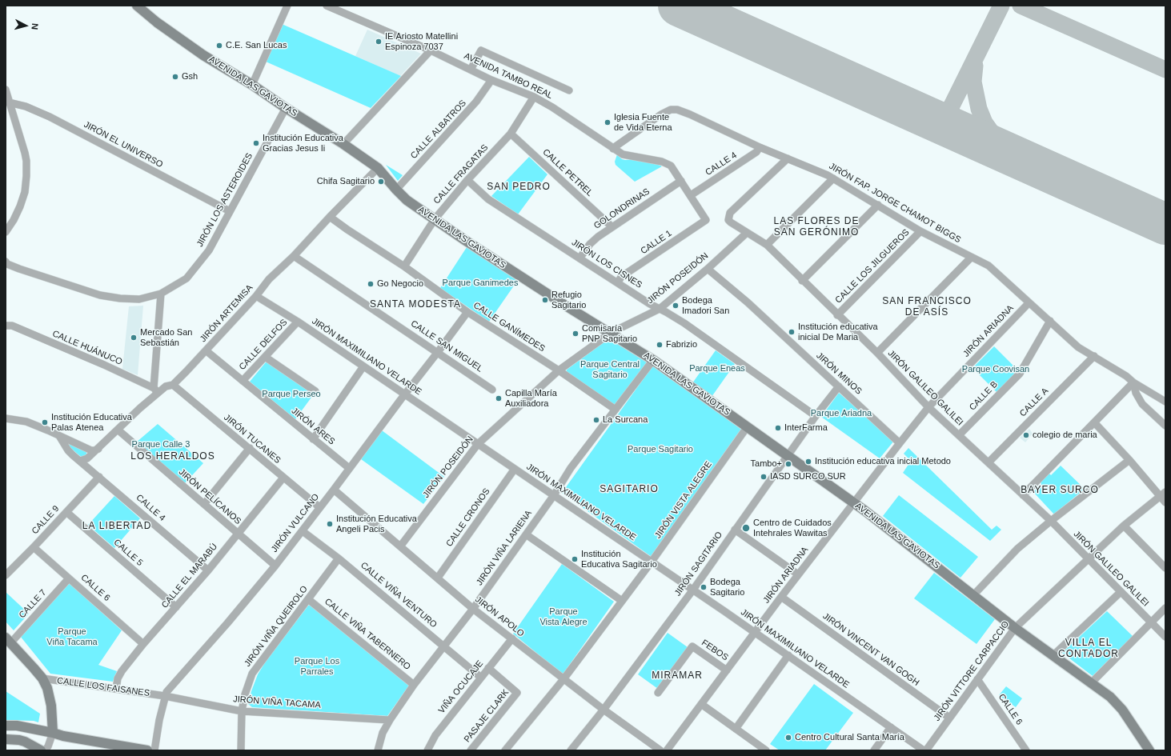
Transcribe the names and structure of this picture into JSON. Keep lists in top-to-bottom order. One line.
{"streets":{"street":["AVENIDA TAMBO REAL","AVENIDA LAS GAVIOTAS","CALLE ALBATROS","JIRÓN EL UNIVERSO","CALLE 4","CALLE PETREL","CALLE FRAGATAS","JIRÓN LOS ASTEROIDES","JIRÓN FAP. JORGE CHAMOT BIGGS","GOLONDRINAS","CALLE 1","JIRÓN LOS CISNES","CALLE LOS JILGUEROS","JIRÓN POSEIDÓN","JIRÓN ARTEMISA","CALLE GANÍMEDES","JIRÓN ARIADNA","CALLE DELFOS","CALLE SAN MIGUEL","CALLE HUÁNUCO","JIRÓN MAXIMILIANO VELARDE","JIRÓN MINOS","JIRÓN GALILEO GALILEI","CALLE B","CALLE A","JIRÓN ARES","JIRÓN TUCANES","JIRÓN PELÍCANOS","JIRÓN VISTA ALEGRE","CALLE CRONOS","CALLE 9","JIRÓN VULCANO","JIRÓN VIÑA LARIENA","CALLE 5","JIRÓN SAGITARIO","CALLE EL MARABÚ","CALLE 6","CALLE VIÑA VENTURO","CALLE 7","JIRÓN APOLO","JIRÓN VIÑA QUEIROLO","CALLE VIÑA TABERNERO","JIRÓN VINCENT VAN GOGH","FEBOS","JIRÓN VITTORE CARPACCIO","CALLE LOS FAISANES","VIÑA OCUCAJE","JIRÓN VIÑA TACAMA","PASAJE CLARK"]},"crossings":[["AVENIDA TAMBO REAL","CALLE ALBATROS"],["AVENIDA TAMBO REAL","CALLE 4"],["AVENIDA TAMBO REAL","CALLE FRAGATAS"],["AVENIDA TAMBO REAL","JIRÓN FAP. JORGE CHAMOT BIGGS"],["AVENIDA TAMBO REAL","GOLONDRINAS"],["AVENIDA TAMBO REAL","CALLE 1"],["AVENIDA LAS GAVIOTAS","CALLE ALBATROS"],["AVENIDA LAS GAVIOTAS","CALLE FRAGATAS"],["AVENIDA LAS GAVIOTAS","JIRÓN LOS ASTEROIDES"],["AVENIDA LAS GAVIOTAS","JIRÓN POSEIDÓN"],["AVENIDA LAS GAVIOTAS","JIRÓN ARTEMISA"],["AVENIDA LAS GAVIOTAS","JIRÓN ARIADNA"],["AVENIDA LAS GAVIOTAS","JIRÓN VISTA ALEGRE"],["AVENIDA LAS GAVIOTAS","JIRÓN VIÑA LARIENA"],["AVENIDA LAS GAVIOTAS","JIRÓN SAGITARIO"],["AVENIDA LAS GAVIOTAS","JIRÓN VITTORE CARPACCIO"],["JIRÓN EL UNIVERSO","JIRÓN LOS ASTEROIDES"],["CALLE 4","JIRÓN FAP. JORGE CHAMOT BIGGS"],["CALLE 4","JIRÓN ARTEMISA"],["CALLE 4","CALLE 9"],["CALLE 4","CALLE EL MARABÚ"],["CALLE PETREL","CALLE FRAGATAS"],["CALLE PETREL","GOLONDRINAS"],["CALLE FRAGATAS","JIRÓN LOS CISNES"],["CALLE FRAGATAS","CALLE GANÍMEDES"],["JIRÓN FAP. JORGE CHAMOT BIGGS","CALLE LOS JILGUEROS"],["JIRÓN FAP. JORGE CHAMOT BIGGS","JIRÓN ARIADNA"],["JIRÓN FAP. JORGE CHAMOT BIGGS","JIRÓN GALILEO GALILEI"],["JIRÓN FAP. JORGE CHAMOT BIGGS","CALLE B"],["JIRÓN FAP. JORGE CHAMOT BIGGS","CALLE A"],["GOLONDRINAS","JIRÓN LOS CISNES"],["CALLE 1","JIRÓN LOS CISNES"],["JIRÓN LOS CISNES","JIRÓN POSEIDÓN"],["JIRÓN LOS CISNES","JIRÓN SAGITARIO"],["CALLE LOS JILGUEROS","JIRÓN GALILEO GALILEI"],["JIRÓN POSEIDÓN","CALLE GANÍMEDES"],["JIRÓN POSEIDÓN","JIRÓN MAXIMILIANO VELARDE"],["JIRÓN POSEIDÓN","JIRÓN MINOS"],["JIRÓN POSEIDÓN","JIRÓN GALILEO GALILEI"],["JIRÓN POSEIDÓN","JIRÓN APOLO"],["JIRÓN ARTEMISA","CALLE GANÍMEDES"],["JIRÓN ARTEMISA","CALLE SAN MIGUEL"],["JIRÓN ARTEMISA","CALLE HUÁNUCO"],["JIRÓN ARTEMISA","JIRÓN MAXIMILIANO VELARDE"],["JIRÓN ARTEMISA","JIRÓN ARES"],["JIRÓN ARTEMISA","JIRÓN TUCANES"],["JIRÓN ARTEMISA","JIRÓN PELÍCANOS"],["CALLE GANÍMEDES","JIRÓN VULCANO"],["CALLE GANÍMEDES","JIRÓN VIÑA LARIENA"],["JIRÓN ARIADNA","JIRÓN MAXIMILIANO VELARDE"],["JIRÓN ARIADNA","JIRÓN MINOS"],["JIRÓN ARIADNA","JIRÓN GALILEO GALILEI"],["JIRÓN ARIADNA","JIRÓN VINCENT VAN GOGH"],["JIRÓN ARIADNA","FEBOS"],["CALLE DELFOS","JIRÓN MAXIMILIANO VELARDE"],["CALLE DELFOS","JIRÓN ARES"],["CALLE SAN MIGUEL","JIRÓN VULCANO"],["JIRÓN MAXIMILIANO VELARDE","JIRÓN VISTA ALEGRE"],["JIRÓN MAXIMILIANO VELARDE","CALLE CRONOS"],["JIRÓN MAXIMILIANO VELARDE","JIRÓN VULCANO"],["JIRÓN MAXIMILIANO VELARDE","JIRÓN VIÑA LARIENA"],["JIRÓN MAXIMILIANO VELARDE","JIRÓN SAGITARIO"],["JIRÓN MINOS","JIRÓN SAGITARIO"],["JIRÓN GALILEO GALILEI","CALLE B"],["JIRÓN GALILEO GALILEI","CALLE A"],["JIRÓN GALILEO GALILEI","JIRÓN VITTORE CARPACCIO"],["JIRÓN ARES","JIRÓN VULCANO"],["JIRÓN TUCANES","JIRÓN VULCANO"],["JIRÓN TUCANES","CALLE EL MARABÚ"],["JIRÓN PELÍCANOS","JIRÓN VULCANO"],["JIRÓN PELÍCANOS","CALLE EL MARABÚ"],["JIRÓN VISTA ALEGRE","JIRÓN APOLO"],["CALLE CRONOS","JIRÓN APOLO"],["CALLE 9","CALLE 5"],["CALLE 9","CALLE 6"],["JIRÓN VULCANO","CALLE VIÑA VENTURO"],["JIRÓN VULCANO","JIRÓN APOLO"],["JIRÓN VULCANO","CALLE LOS FAISANES"],["JIRÓN VULCANO","JIRÓN VIÑA TACAMA"],["JIRÓN VIÑA LARIENA","CALLE VIÑA VENTURO"],["JIRÓN VIÑA LARIENA","JIRÓN APOLO"],["JIRÓN VIÑA LARIENA","CALLE VIÑA TABERNERO"],["JIRÓN VIÑA LARIENA","JIRÓN VIÑA TACAMA"],["CALLE 5","CALLE EL MARABÚ"],["JIRÓN SAGITARIO","JIRÓN APOLO"],["CALLE EL MARABÚ","CALLE 6"],["CALLE EL MARABÚ","CALLE LOS FAISANES"],["CALLE 6","CALLE 7"],["CALLE 6","JIRÓN VITTORE CARPACCIO"],["CALLE VIÑA VENTURO","JIRÓN VIÑA QUEIROLO"],["CALLE VIÑA VENTURO","VIÑA OCUCAJE"],["CALLE 7","CALLE LOS FAISANES"],["JIRÓN APOLO","VIÑA OCUCAJE"],["JIRÓN VIÑA QUEIROLO","CALLE VIÑA TABERNERO"],["JIRÓN VIÑA QUEIROLO","JIRÓN VIÑA TACAMA"],["JIRÓN VINCENT VAN GOGH","JIRÓN VITTORE CARPACCIO"],["CALLE LOS FAISANES","JIRÓN VIÑA TACAMA"],["VIÑA OCUCAJE","PASAJE CLARK"]],"districts":["SAN PEDRO","LAS FLORES DE SAN GERÓNIMO","SAN FRANCISCO DE ASÍS","SANTA MODESTA","LOS HERALDOS","SAGITARIO","BAYER SURCO","LA LIBERTAD","VILLA EL CONTADOR","MIRAMAR"],"parks":["Parque Ganimedes","Parque Central Sagitario","Parque Eneas","Parque Coovisan","Parque Perseo","Parque Ariadna","Parque Calle 3","Parque Sagitario","Parque Vista Alegre","Parque Viña Tacama","Parque Los Parrales"],"places":["IE Ariosto Matellini Espinoza 7037","C.E. San Lucas","Gsh","Iglesia Fuente de Vida Eterna","Institución Educativa Gracias Jesus Ii","Chifa Sagitario","Go Negocio","Refugio Sagitario","Bodega Imadori San","Institución educativa inicial De Maria","Comisaría PNP Sagitario","Mercado San Sebastián","Fabrizio","Capilla María Auxiliadora","La Surcana","Institución Educativa Palas Atenea","InterFarma","colegio de maria","Institución educativa inicial Metodo","Tambo+","IASD SURCO SUR","Institución Educativa Angeli Pacis","Centro de Cuidados Intehrales Wawitas","Institución Educativa Sagitario","Bodega Sagitario","Centro Cultural Santa María"],"north":"right"}
